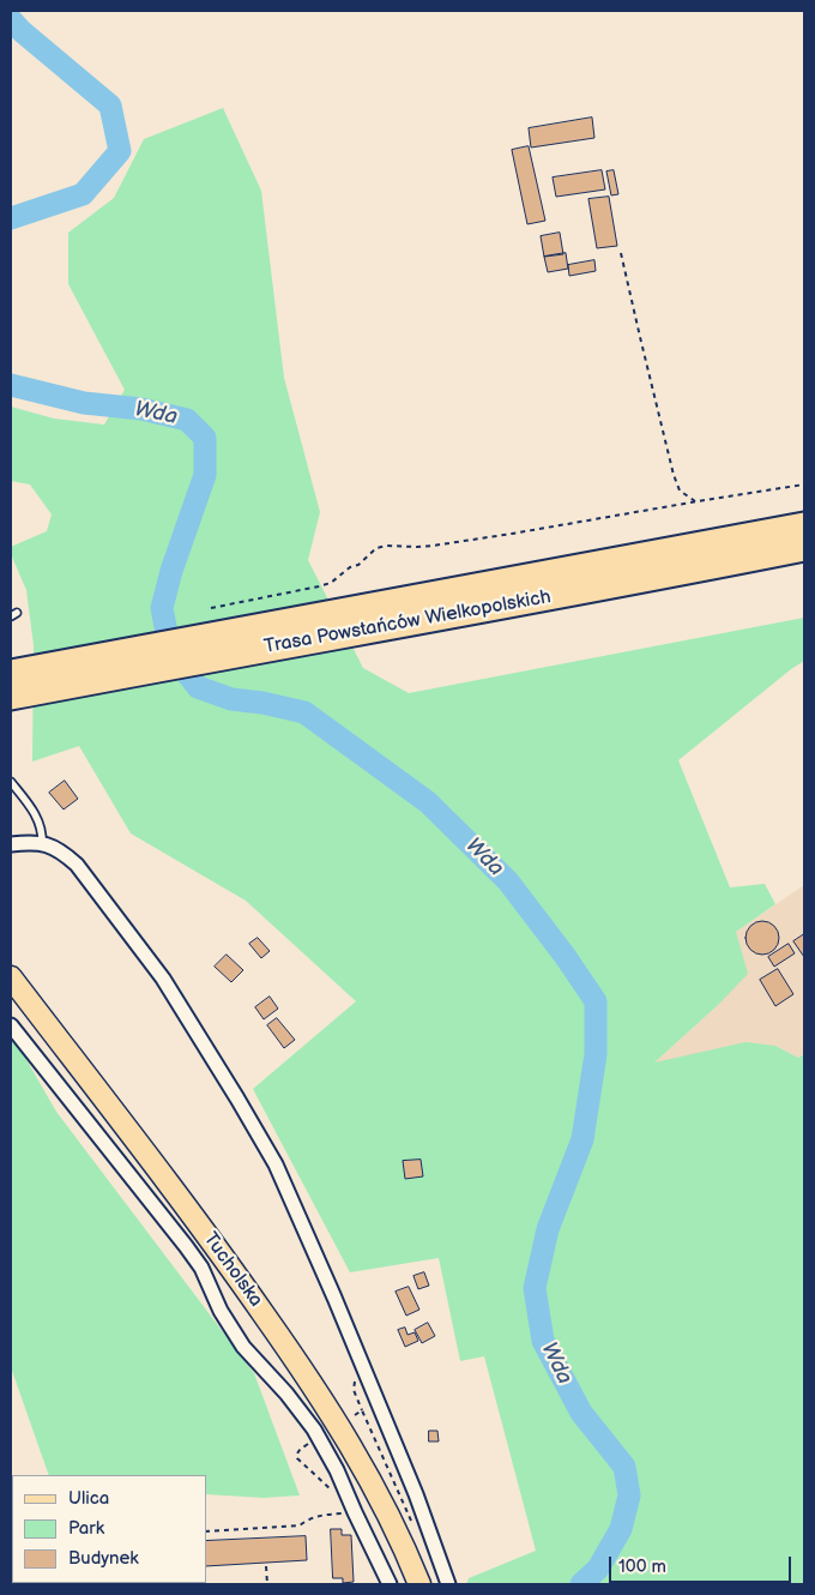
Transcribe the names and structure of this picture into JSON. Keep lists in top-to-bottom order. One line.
{"streets":{"highway":["Trasa Powstańców Wielkopolskich"],"main road":["Tucholska"]},"water":["Wda"],"legend":["Ulica","Park","Budynek"],"scale_bar":"100 m"}
